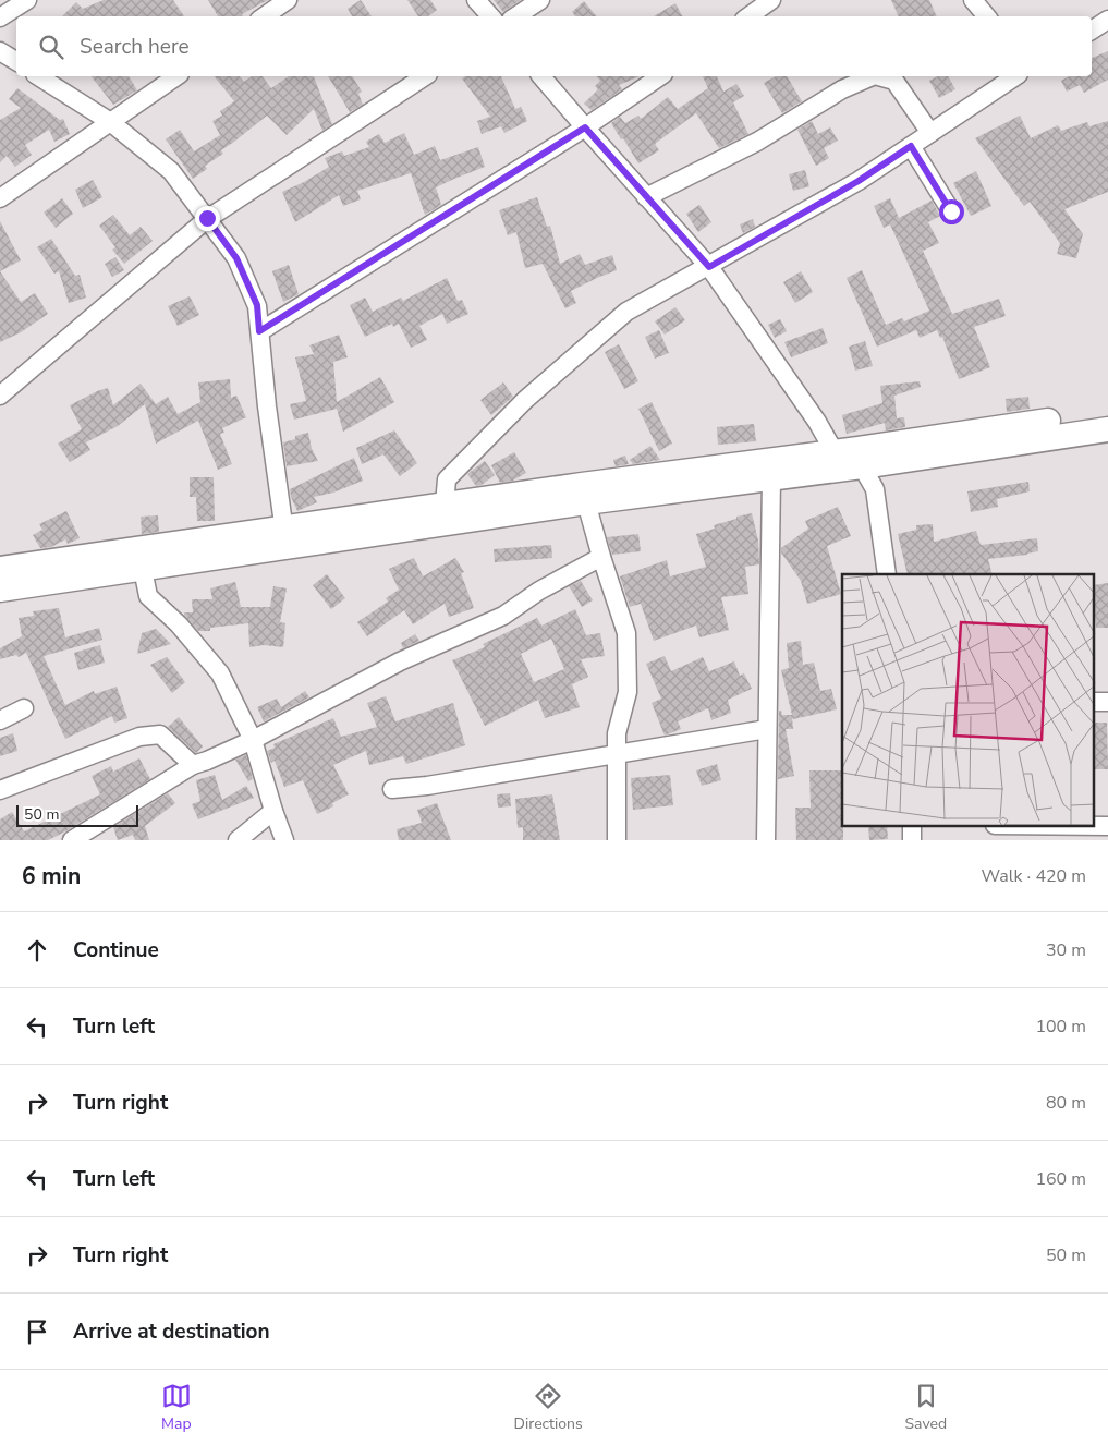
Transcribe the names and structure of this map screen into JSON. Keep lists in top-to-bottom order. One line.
{"scale_bar":"50 m","page":{"search":"Search here","scale":"50 m","heading":["6 min","Walk · 420 m"],"list":[["Continue","30 m"],["Turn left","100 m"],["Turn right","80 m"],["Turn left","160 m"],["Turn right","50 m"],"Arrive at destination"],"nav":["Map","Directions","Saved"]}}
